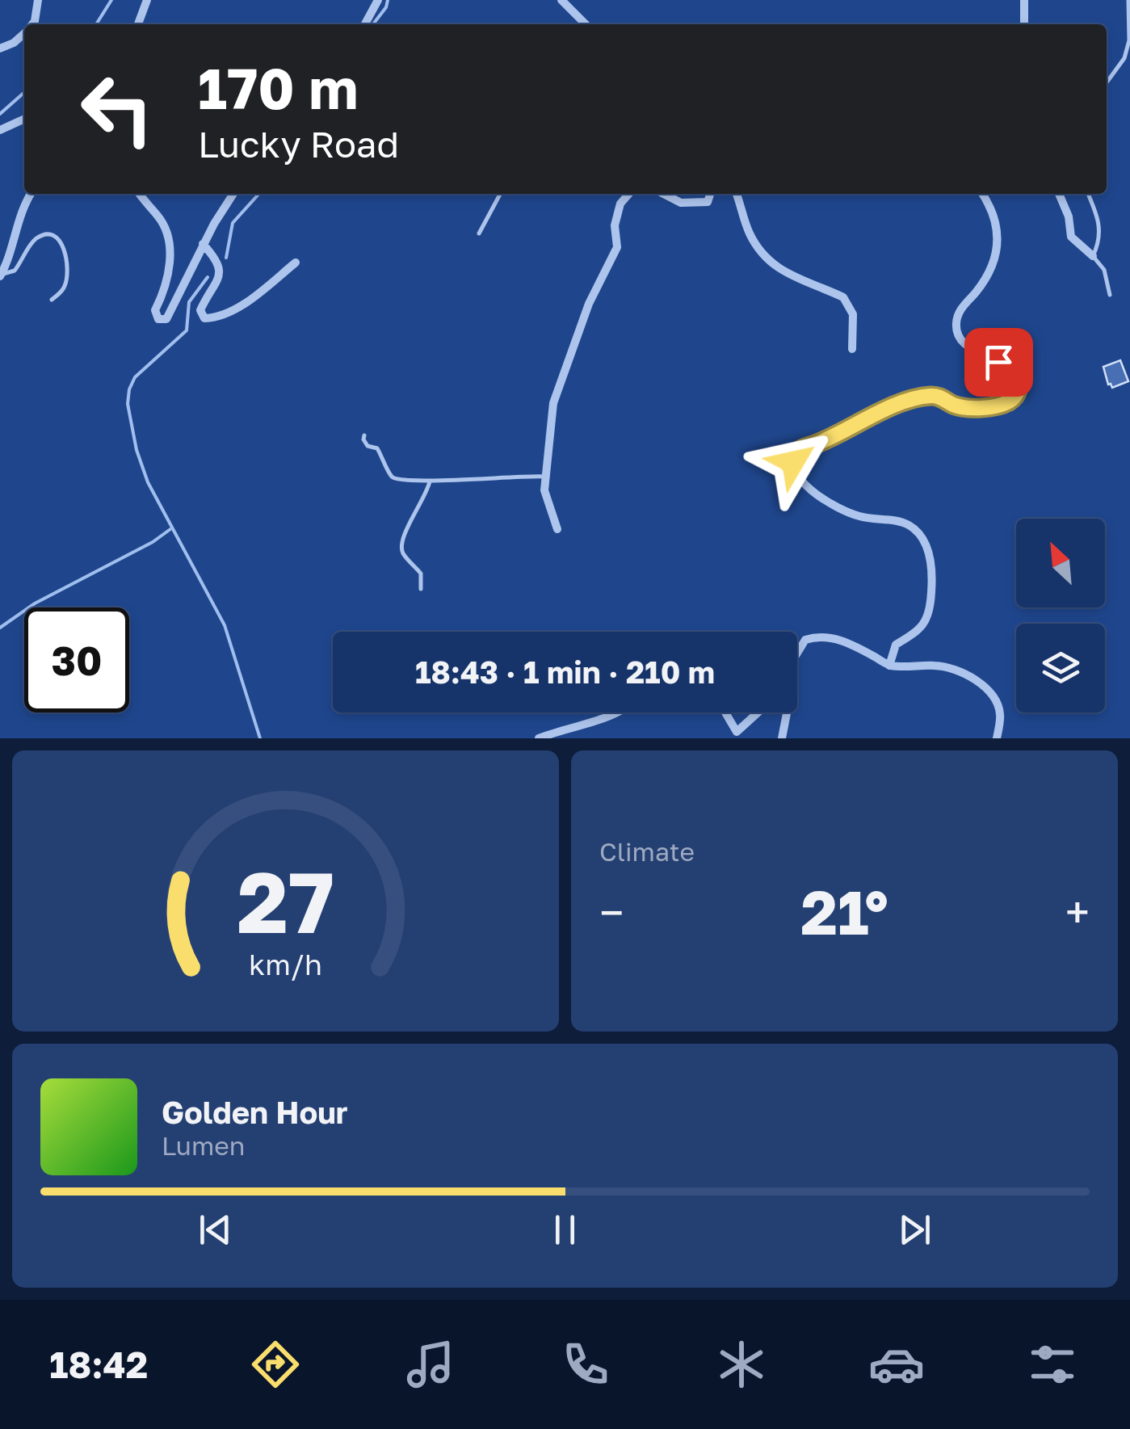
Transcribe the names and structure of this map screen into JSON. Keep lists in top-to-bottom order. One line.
{"north":"top left","page":{"turn":["170 m","Lucky Road"],"limit":"30","trip":"18:43 · 1 min · 210 m","tile":"Climate","heat":["−","21°","+"],"song":["Golden Hour","Lumen"],"tabs":"18:42","gauge":["27","km/h"]}}
